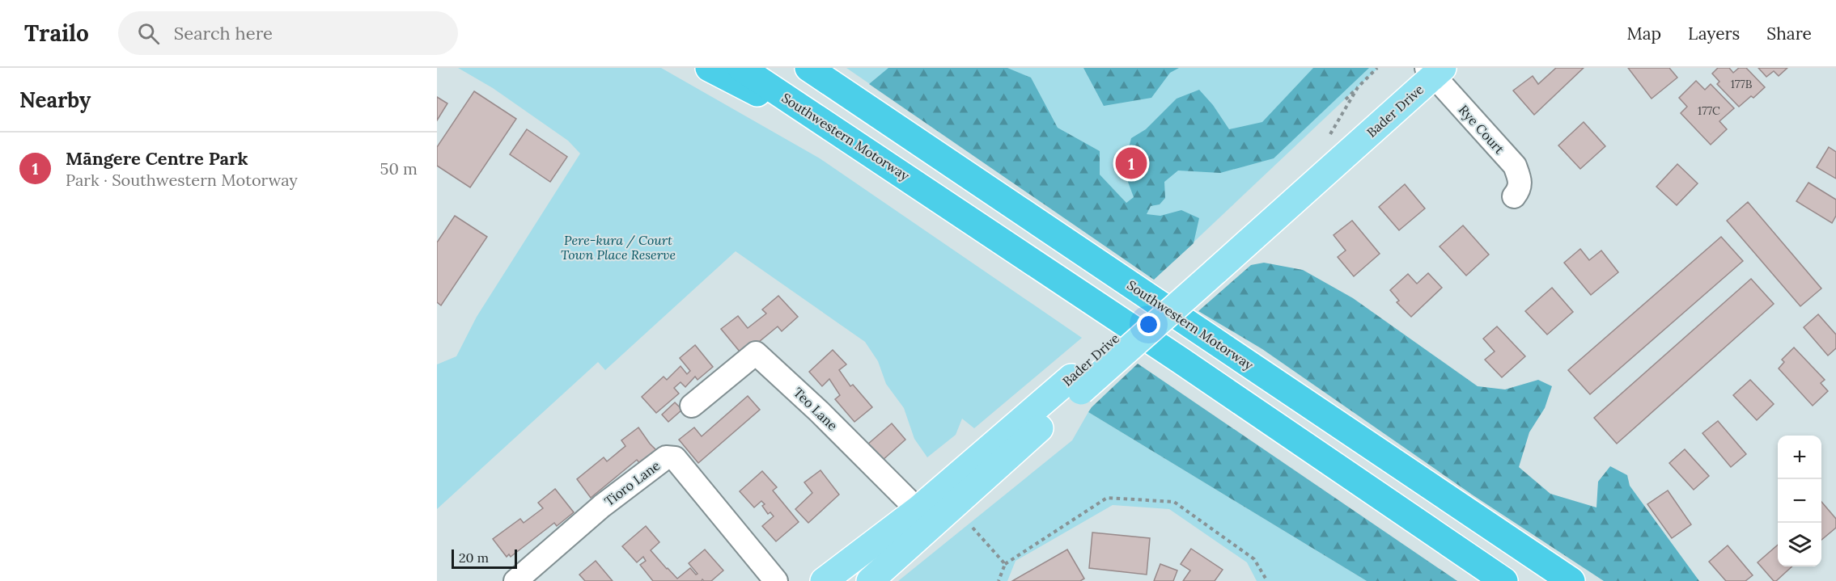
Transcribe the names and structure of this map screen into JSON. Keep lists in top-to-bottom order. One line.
{"streets":{"highway":["Southwestern Motorway"],"main road":["Bader Drive"],"street":["Rye Court","Teo Lane","Tioro Lane"]},"crossings":[["Bader Drive","Rye Court"],["Bader Drive","Teo Lane"]],"parks":["Pere-kura / Court Town Place Reserve"],"house_numbers":["177B","177C"],"scale_bar":"20 m","page":{"header":"Trailo","search":"Search here","nav":["Map","Layers","Share"],"heading":"Nearby","list":[{"mark":"1","name":"Māngere Centre Park","note":"Park · Southwestern Motorway","value":"50 m"}],"pins":"1","map_buttons":["+","−"],"scale":"20 m"}}
